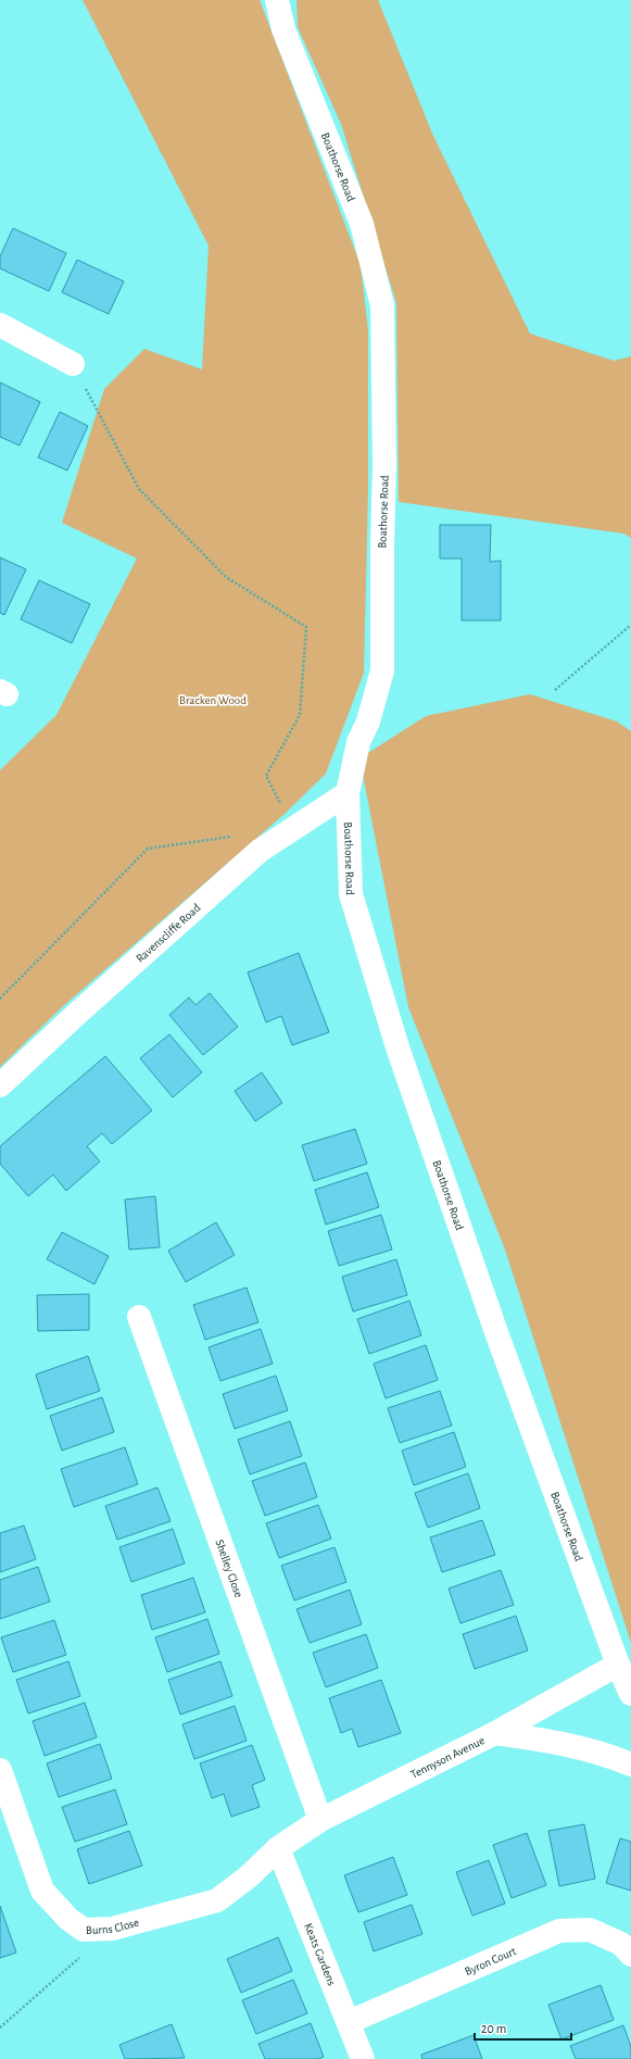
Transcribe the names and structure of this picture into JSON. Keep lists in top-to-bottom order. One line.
{"streets":{"street":["Boathorse Road","Ravenscliffe Road","Shelley Close","Tennyson Avenue","Burns Close","Keats Gardens","Byron Court"]},"crossings":[["Boathorse Road","Ravenscliffe Road"],["Boathorse Road","Tennyson Avenue"],["Shelley Close","Tennyson Avenue"],["Tennyson Avenue","Burns Close"],["Tennyson Avenue","Keats Gardens"],["Burns Close","Keats Gardens"],["Keats Gardens","Byron Court"]],"parks":["Bracken Wood"],"scale_bar":"20 m"}
